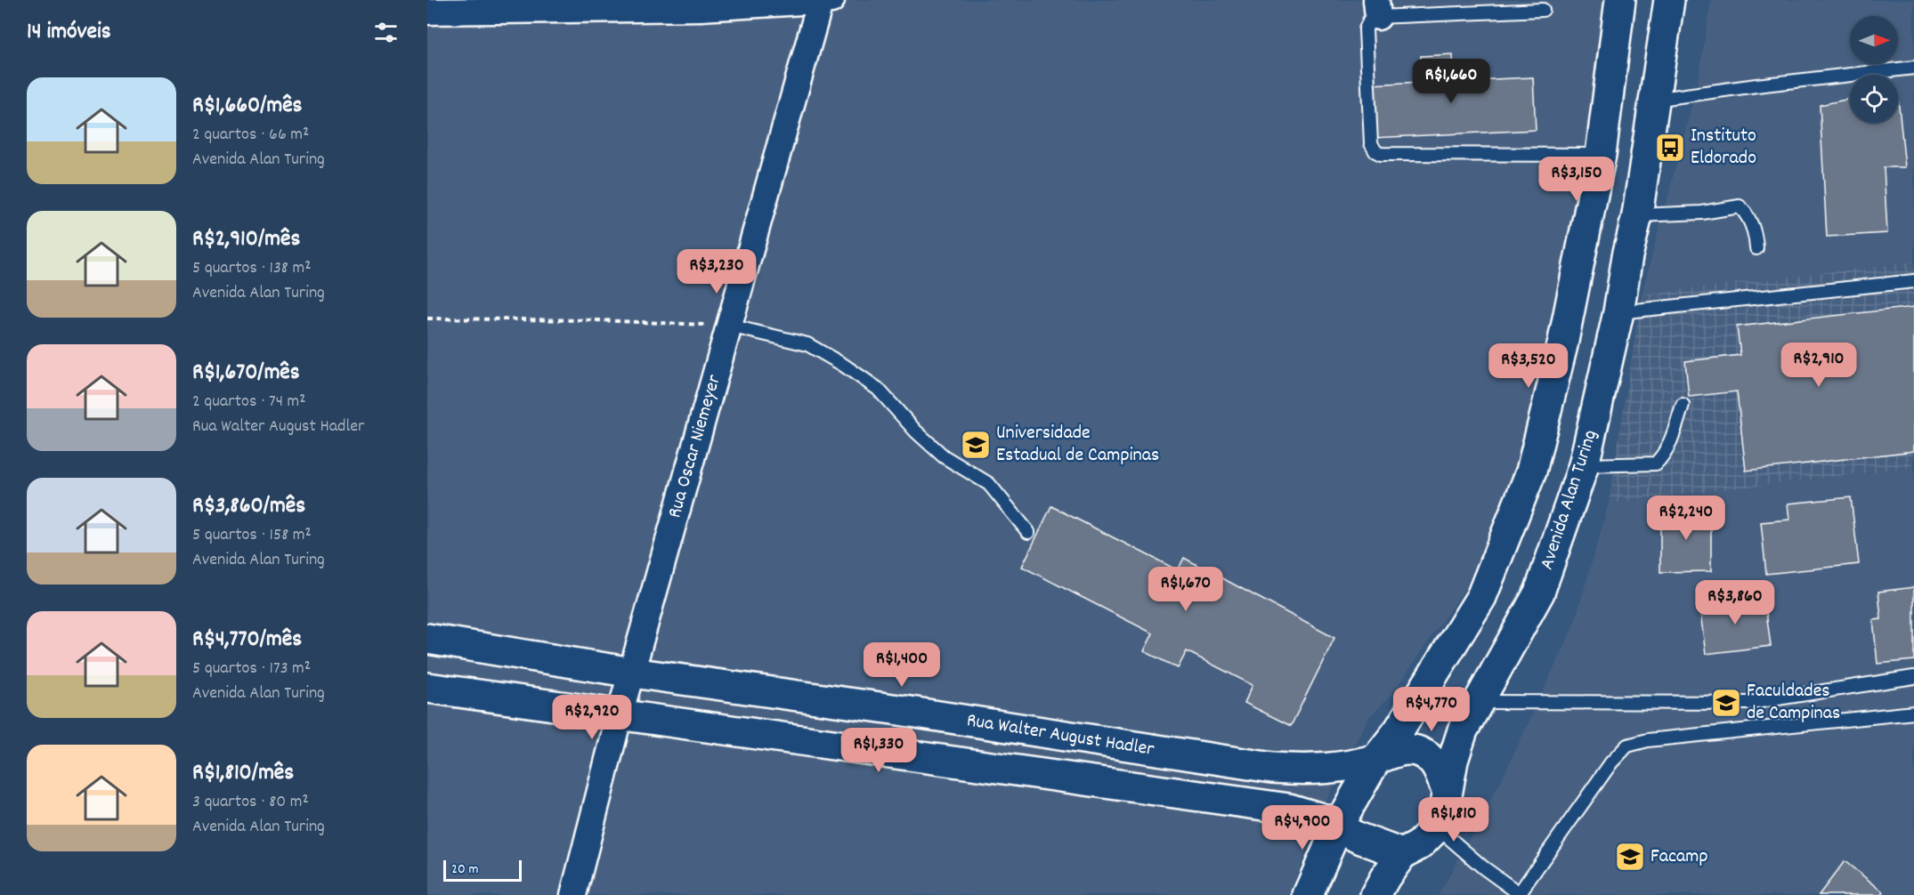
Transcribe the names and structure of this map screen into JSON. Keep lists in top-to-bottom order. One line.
{"streets":{"street":["Rua Oscar Niemeyer","Avenida Alan Turing","Rua Walter August Hadler"]},"crossings":[["Rua Oscar Niemeyer","Rua Walter August Hadler"],["Avenida Alan Turing","Rua Walter August Hadler"]],"places":{"bus stop":["Instituto Eldorado"],"school or university":["Universidade Estadual de Campinas","Faculdades de Campinas","Facamp"]},"scale_bar":"20 m","north":"right","page":{"heading":"14 imóveis","price":["R$1,660","R$3,150","R$3,230","R$2,910","R$3,520","R$2,240","R$1,670","R$3,860","R$1,400","R$4,770","R$2,920","R$1,330","R$1,810","R$4,900"],"list":[{"name":"R$1,660/mês","note":"2 quartos · 66 m² · Avenida Alan Turing"},{"name":"R$2,910/mês","note":"5 quartos · 138 m² · Avenida Alan Turing"},{"name":"R$1,670/mês","note":"2 quartos · 74 m² · Rua Walter August Hadler"},{"name":"R$3,860/mês","note":"5 quartos · 158 m² · Avenida Alan Turing"},{"name":"R$4,770/mês","note":"5 quartos · 173 m² · Avenida Alan Turing"},{"name":"R$1,810/mês","note":"3 quartos · 80 m² · Avenida Alan Turing"}],"scale":"20 m"}}
